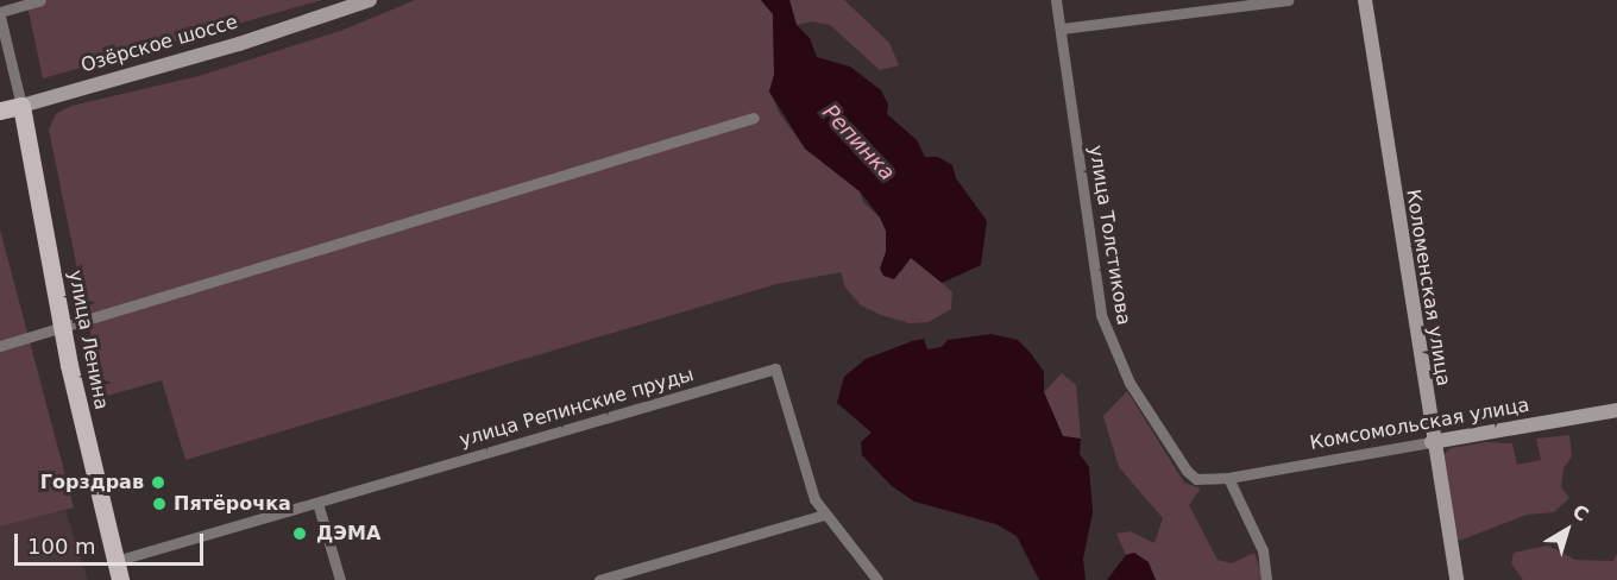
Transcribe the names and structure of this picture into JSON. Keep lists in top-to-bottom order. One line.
{"streets":{"main road":["Озёрское шоссе","улица Ленина"],"street":["улица Толстикова","Коломенская улица","улица Репинские пруды","Комсомольская улица"]},"crossings":[["Озёрское шоссе","улица Ленина"],["улица Толстикова","Комсомольская улица"],["Коломенская улица","Комсомольская улица"]],"water":["Репинка"],"places":["Горздрав","Пятёрочка","ДЭМА"],"scale_bar":"100 m","north":"top right"}
